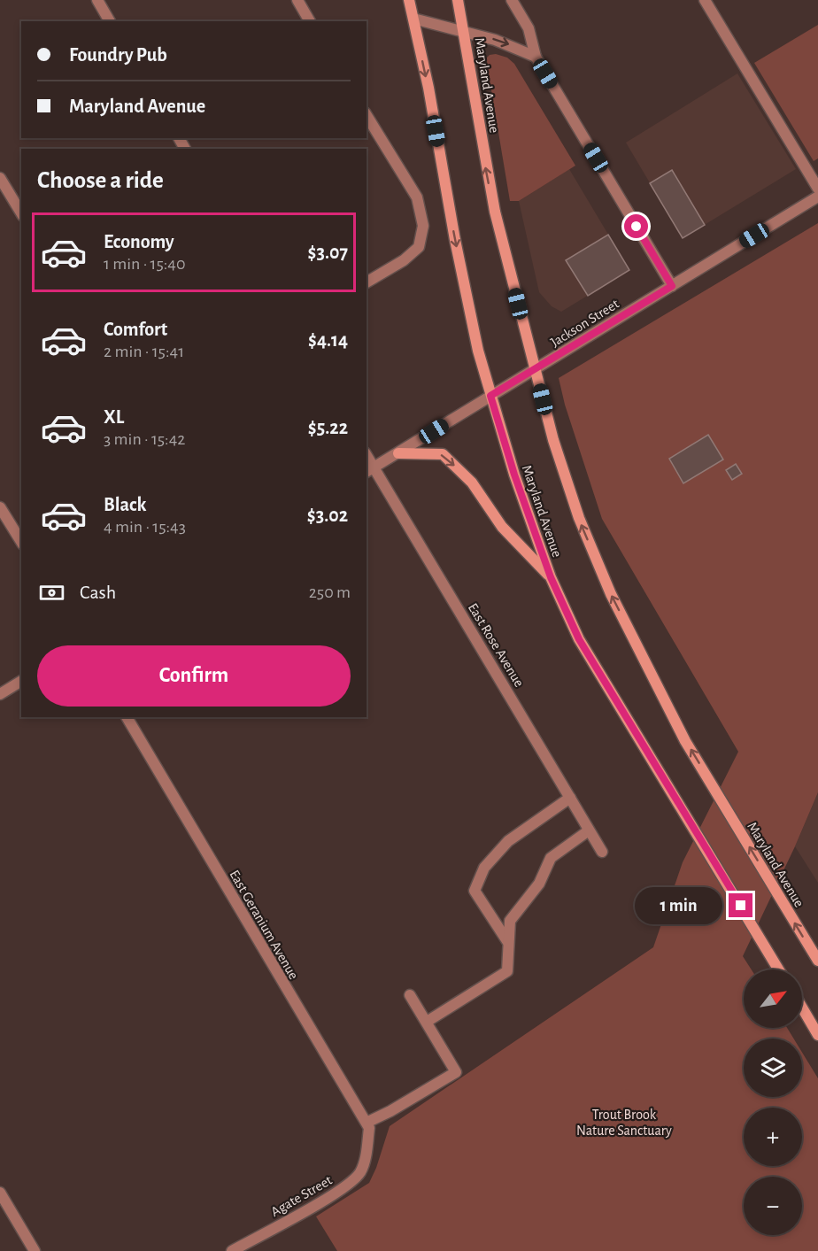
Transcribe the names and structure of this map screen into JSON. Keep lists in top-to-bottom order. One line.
{"streets":{"main road":["Maryland Avenue"],"street":["Jackson Street","East Rose Avenue","East Geranium Avenue","Agate Street"]},"crossings":[["Maryland Avenue","Jackson Street"],["Jackson Street","East Rose Avenue"],["East Geranium Avenue","Agate Street"]],"parks":["Trout Brook Nature Sanctuary"],"north":"top right","page":{"banner":["Foundry Pub","Maryland Avenue"],"heading":"Choose a ride","list":[{"name":"Economy","note":"1 min · 15:40","value":"$3.07"},{"name":"Comfort","note":"2 min · 15:41","value":"$4.14"},{"name":"XL","note":"3 min · 15:42","value":"$5.22"},{"name":"Black","note":"4 min · 15:43","value":"$3.02"}],"pay":["Cash","250 m"],"buttons":"Confirm","bubble":"1 min","map_buttons":["+","−"]}}
